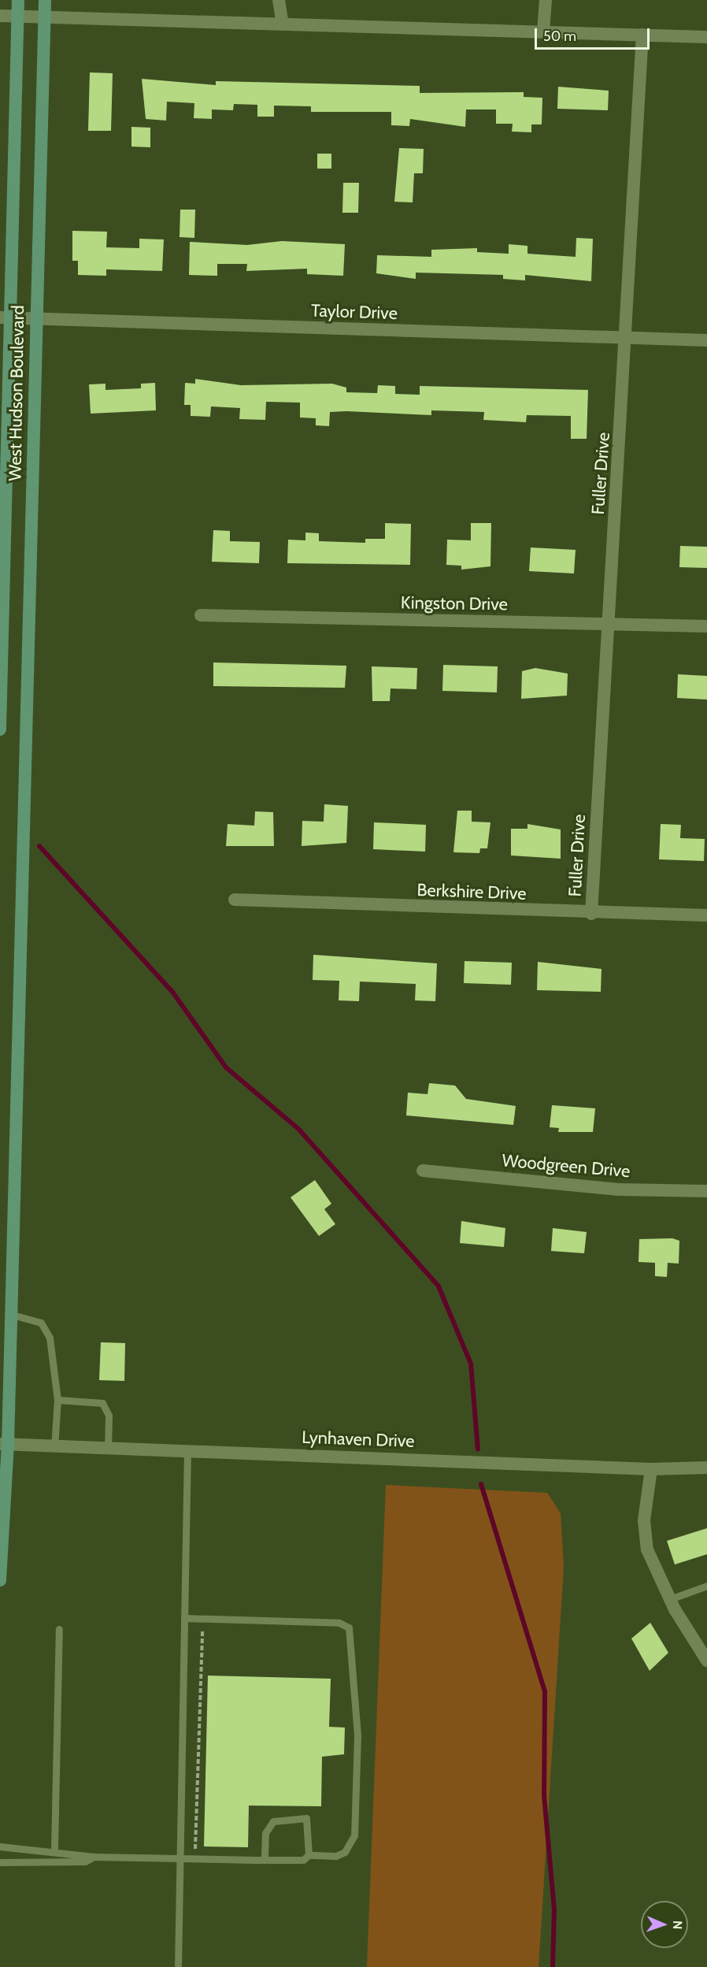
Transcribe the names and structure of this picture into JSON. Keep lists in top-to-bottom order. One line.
{"streets":{"main road":["West Hudson Boulevard"],"street":["Taylor Drive","Fuller Drive","Kingston Drive","Berkshire Drive","Woodgreen Drive","Lynhaven Drive"]},"crossings":[["Taylor Drive","West Hudson Boulevard"],["Taylor Drive","Fuller Drive"],["West Hudson Boulevard","Lynhaven Drive"],["Fuller Drive","Kingston Drive"],["Fuller Drive","Berkshire Drive"]],"scale_bar":"50 m","north":"right"}
